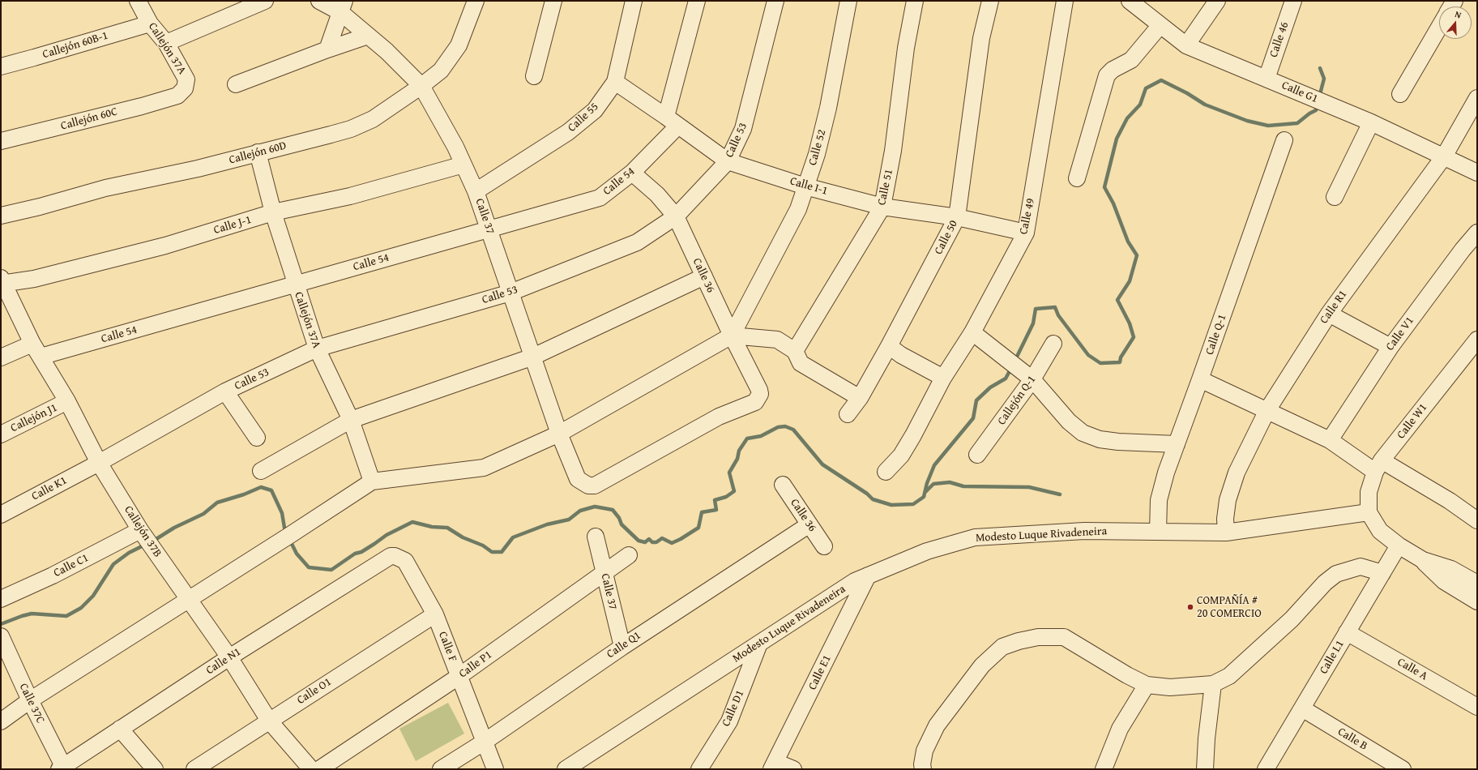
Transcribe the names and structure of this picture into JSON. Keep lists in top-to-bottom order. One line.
{"streets":{"street":["Calle 46","Callejón 60B-1","Callejón 37A","Calle G1","Calle 55","Callejón 60C","Calle 53","Calle 52","Callejón 60D","Calle 54","Calle I-1","Calle 51","Calle 37","Calle 49","Calle J-1","Calle 50","Calle 36","Calle R1","Calle V1","Calle Q-1","Callejón Q-1","Callejón J1","Calle W1","Calle K1","Callejón 37B","Modesto Luque Rivadeneira","Calle C1","Calle Q1","Calle F","Calle L1","Calle N1","Calle P1","Calle A","Calle E1","Calle O1","Calle 37C","Calle D1","Calle B"]},"crossings":[["Calle 46","Calle G1"],["Callejón 60B-1","Callejón 37A"],["Callejón 37A","Callejón 60C"],["Callejón 37A","Calle 53"],["Callejón 37A","Callejón 60D"],["Callejón 37A","Calle 54"],["Callejón 37A","Calle J-1"],["Calle G1","Calle R1"],["Calle 55","Calle I-1"],["Calle 55","Calle 37"],["Calle 53","Calle I-1"],["Calle 53","Calle 37"],["Calle 53","Calle 36"],["Calle 53","Calle K1"],["Calle 53","Callejón 37B"],["Calle 52","Calle I-1"],["Calle 52","Calle 36"],["Callejón 60D","Calle 37"],["Calle 54","Calle I-1"],["Calle 54","Calle 37"],["Calle 54","Calle 36"],["Calle 54","Callejón 37B"],["Calle I-1","Calle 51"],["Calle I-1","Calle 49"],["Calle I-1","Calle 50"],["Calle 37","Calle J-1"],["Calle 37","Calle 36"],["Calle 37","Calle Q1"],["Calle 37","Calle P1"],["Calle J-1","Callejón 37B"],["Calle 36","Calle Q1"],["Calle R1","Modesto Luque Rivadeneira"],["Calle Q-1","Modesto Luque Rivadeneira"],["Callejón J1","Callejón 37B"],["Calle W1","Modesto Luque Rivadeneira"],["Calle K1","Callejón 37B"],["Callejón 37B","Calle C1"],["Callejón 37B","Calle N1"],["Callejón 37B","Calle O1"],["Modesto Luque Rivadeneira","Calle E1"],["Modesto Luque Rivadeneira","Calle D1"],["Calle Q1","Calle F"],["Calle F","Calle N1"],["Calle F","Calle P1"],["Calle F","Calle O1"],["Calle L1","Calle A"],["Calle L1","Calle B"],["Calle N1","Calle 37C"]],"places":["COMPAÑÍA # 20 COMERCIO"],"north":"top"}
